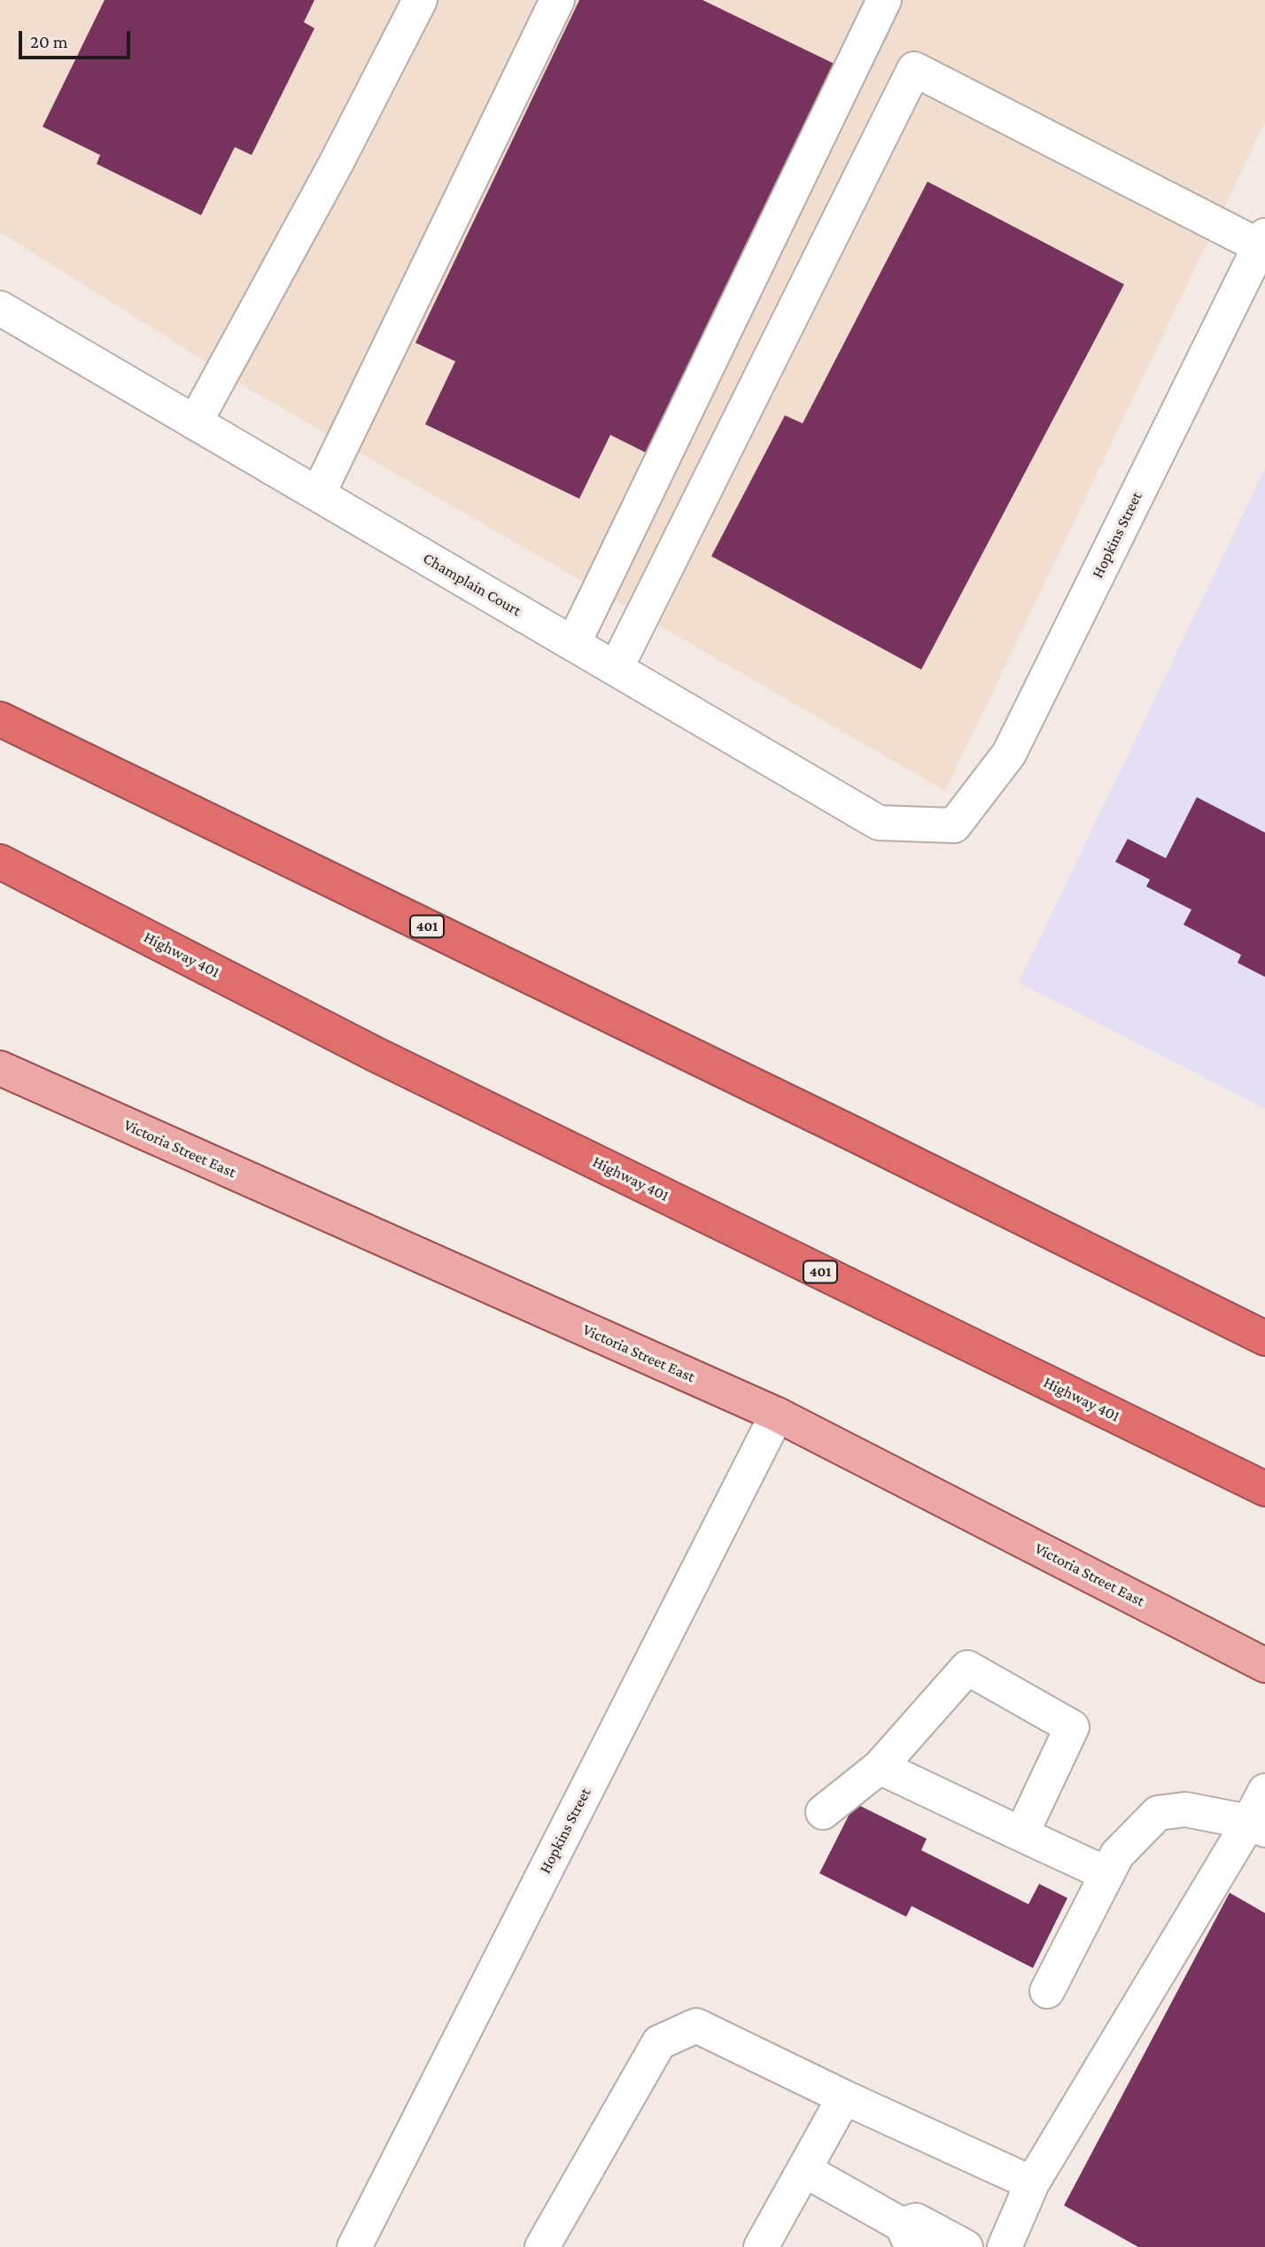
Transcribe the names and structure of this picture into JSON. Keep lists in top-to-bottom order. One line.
{"streets":{"highway":["401","Highway 401"],"main road":["Victoria Street East"],"street":["Hopkins Street","Champlain Court"]},"crossings":[["Hopkins Street","Champlain Court"],["Hopkins Street","Victoria Street East"]],"scale_bar":"20 m"}
